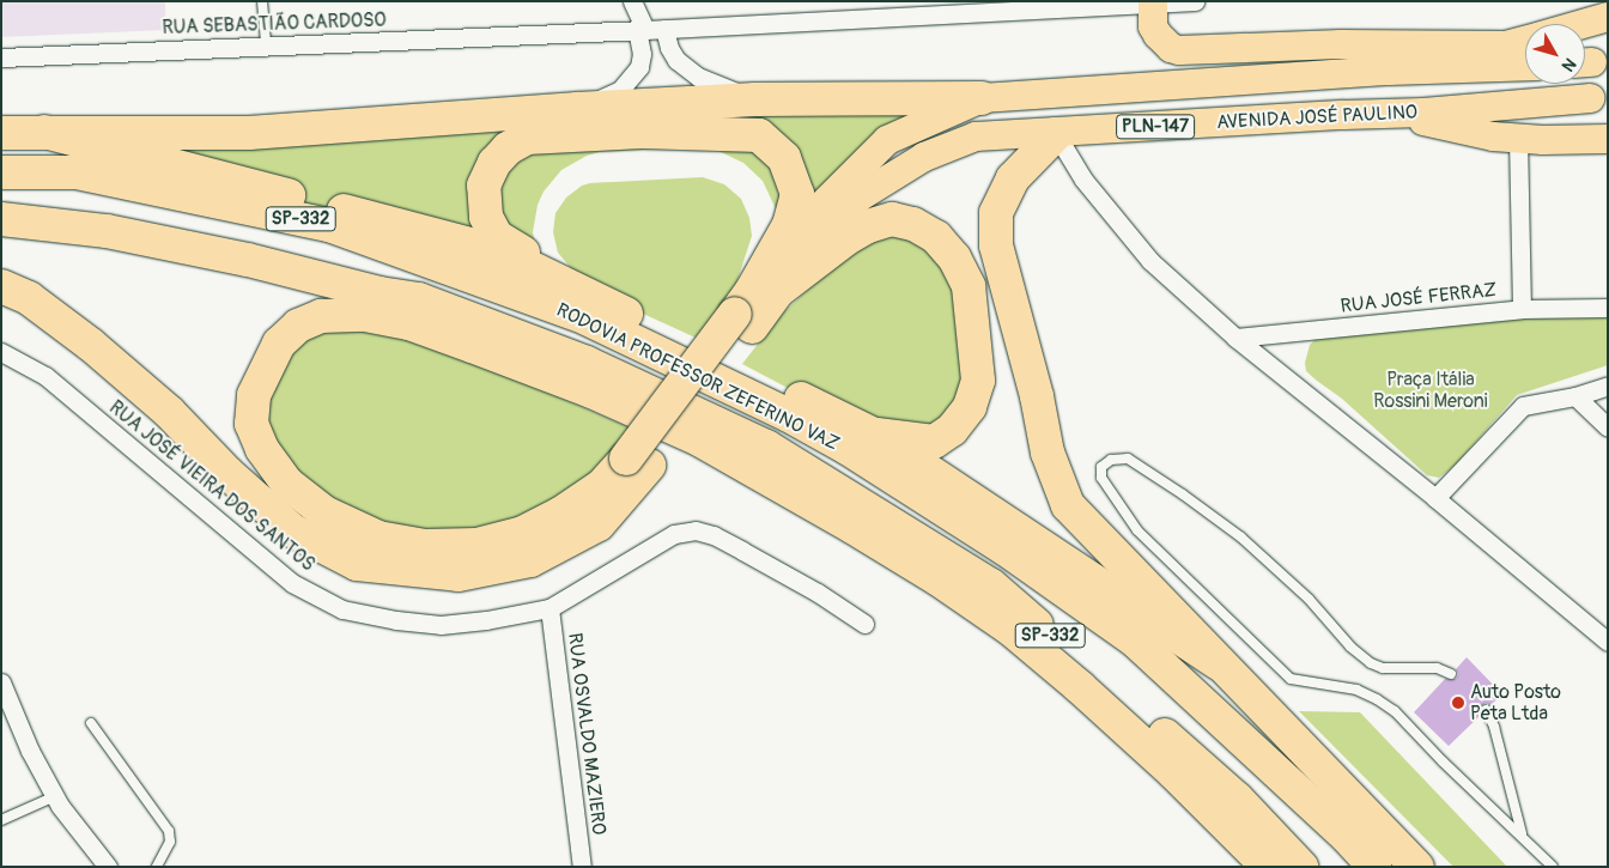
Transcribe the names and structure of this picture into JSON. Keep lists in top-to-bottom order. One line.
{"streets":{"highway":["SP-332","RODOVIA PROFESSOR ZEFERINO VAZ"],"main road":["AVENIDA JOSÉ PAULINO","PLN-147"],"street":["RUA SEBASTIÃO CARDOSO","RUA JOSÉ FERRAZ","RUA JOSÉ VIEIRA DOS SANTOS","RUA OSVALDO MAZIERO"]},"crossings":[["RUA JOSÉ VIEIRA DOS SANTOS","RUA OSVALDO MAZIERO"]],"parks":["Praça Itália Rossini Meroni"],"places":["Auto Posto Peta Ltda"],"north":"bottom right"}
